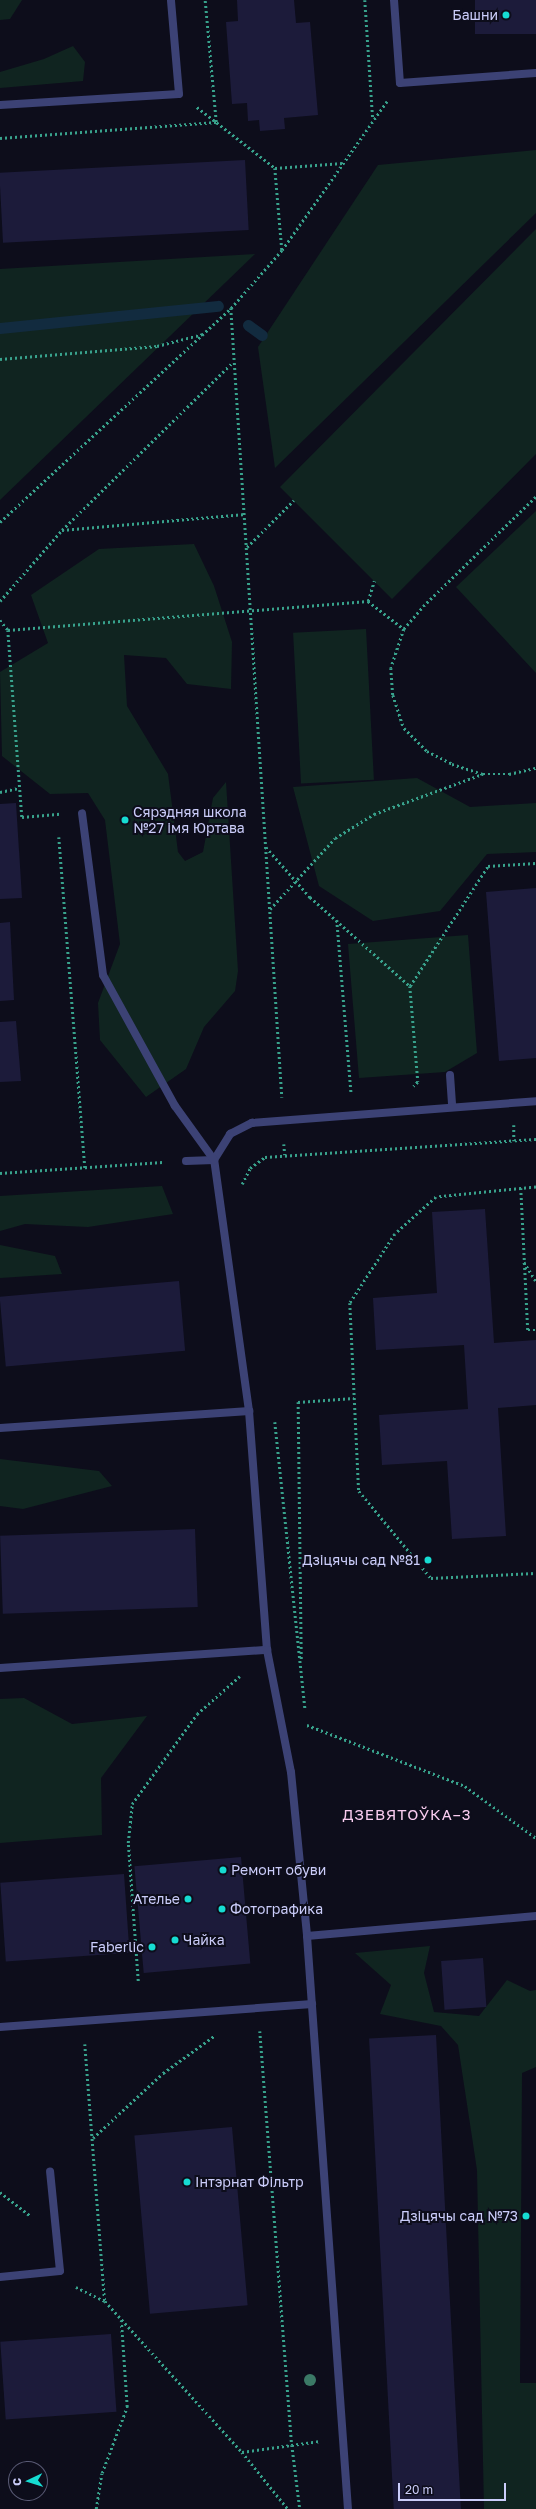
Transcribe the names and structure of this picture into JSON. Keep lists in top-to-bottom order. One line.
{"districts":["ДЗЕВЯТОЎКА–3"],"places":["Башни","Сярэдняя школа №27 імя Юртава","Дзіцячы сад №81","Ремонт обуви","Ателье","Фотографика","Чайка","Faberlic","Інтэрнат Фільтр","Дзіцячы сад №73"],"scale_bar":"20 m","north":"left"}
